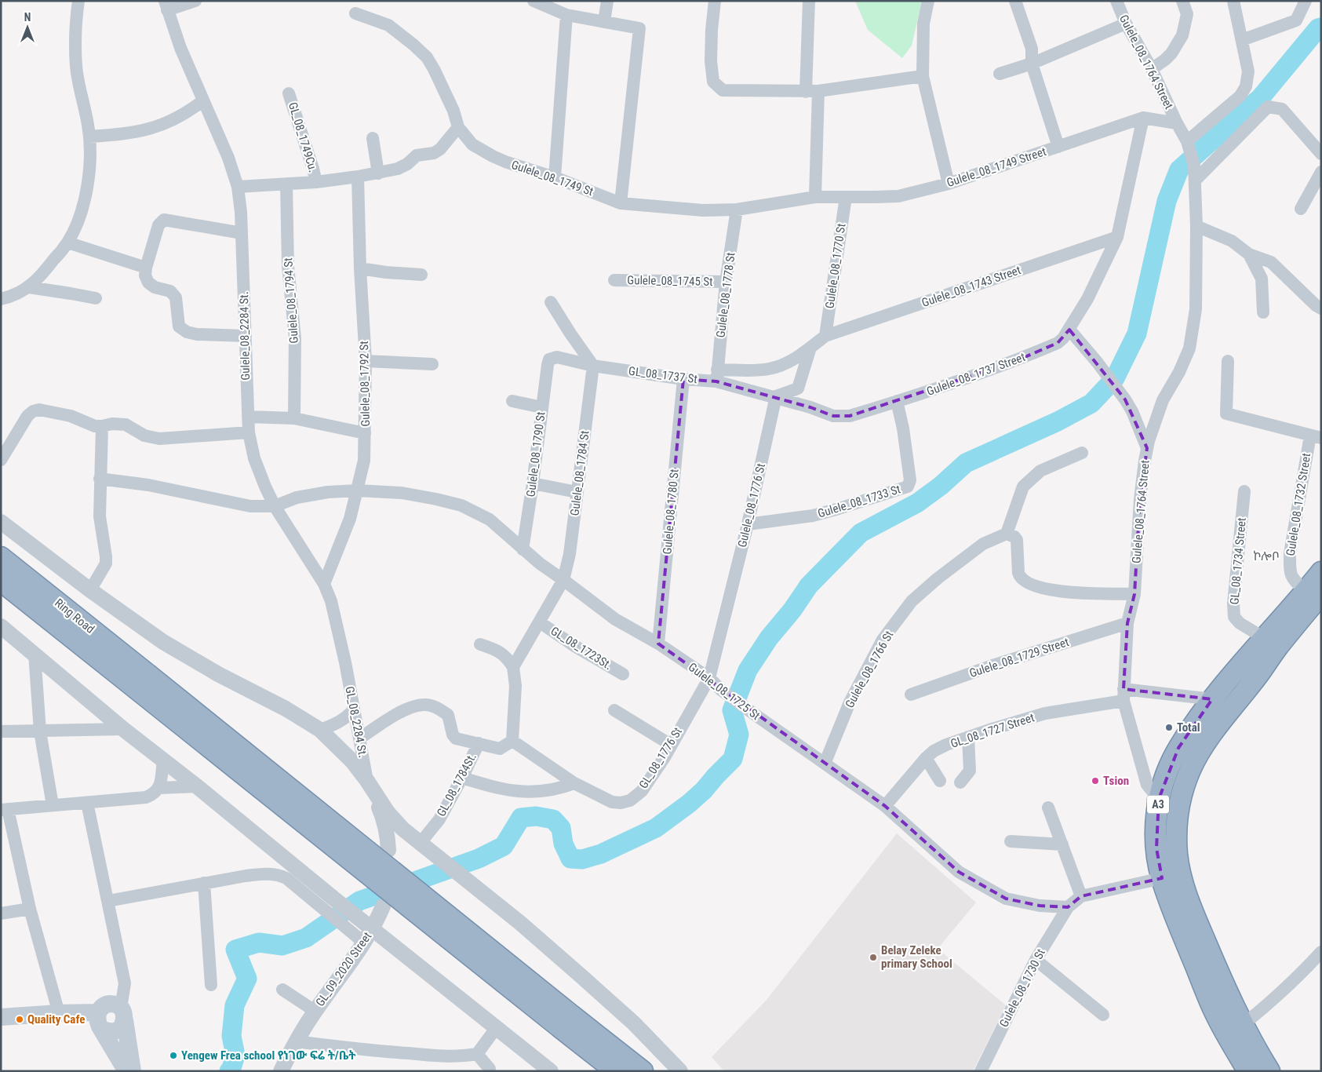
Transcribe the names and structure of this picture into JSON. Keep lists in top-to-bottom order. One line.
{"streets":{"highway":["Ring Road","A3"],"street":["Gulele_08_1764 Street","GL_08_1749Cu.","Gulele_08_1749 Street","Gulele_08_1749 St","Gulele_08_1770 St","Gulele_08_1745 St","Gulele_08_1743 Street","Gulele_08_1778 St","Gulele_08_1794 St","Gulele_08_2284 St.","Gulele_08_1737 Street","GL_08_1737 St","Gulele_08_1792 St","Gulele_08_1790 St","Gulele_08_1784 St","Gulele_08_1733 St","Gulele_08_1732 Street","Gulele_08_1776 St","Gulele_08_1780 St","GL_08_1734 Street","GL_08_1723St.","Gulele_08_1729 Street","Gulele_08_1766 St","Gulele_08_1725 St","GL_08_2284 St.","GL_08_1727 Street","GL_08_1776 St","GL_08_1784St.","GL_09_2020 Street","Gulele_08_1730 St"]},"crossings":[["Gulele_08_1764 Street","Gulele_08_1729 Street"],["Gulele_08_1764 Street","GL_08_1727 Street"],["Gulele_08_1764 Street","A3"],["Gulele_08_1749 Street","Gulele_08_1749 St"],["Gulele_08_1749 Street","Gulele_08_1770 St"],["Gulele_08_1749 Street","Gulele_08_1737 Street"],["Gulele_08_1749 St","Gulele_08_1770 St"],["Gulele_08_1749 St","Gulele_08_1778 St"],["Gulele_08_1770 St","Gulele_08_1743 Street"],["Gulele_08_1745 St","Gulele_08_1778 St"],["Gulele_08_1743 Street","Gulele_08_1778 St"],["Gulele_08_1743 Street","Gulele_08_1737 Street"],["Gulele_08_1743 Street","GL_08_1737 St"],["Gulele_08_1778 St","GL_08_1737 St"],["Gulele_08_2284 St.","Gulele_08_1792 St"],["Gulele_08_2284 St.","Gulele_08_1725 St"],["Gulele_08_2284 St.","GL_08_2284 St."],["Gulele_08_1737 Street","GL_08_1737 St"],["Gulele_08_1737 Street","Gulele_08_1733 St"],["Gulele_08_1737 Street","Gulele_08_1776 St"],["GL_08_1737 St","Gulele_08_1790 St"],["GL_08_1737 St","Gulele_08_1784 St"],["GL_08_1737 St","Gulele_08_1776 St"],["GL_08_1737 St","Gulele_08_1780 St"],["Gulele_08_1792 St","Gulele_08_1725 St"],["Gulele_08_1790 St","Gulele_08_1725 St"],["Gulele_08_1784 St","Gulele_08_1725 St"],["Gulele_08_1733 St","Gulele_08_1776 St"],["Gulele_08_1732 Street","A3"],["Gulele_08_1776 St","Gulele_08_1725 St"],["Gulele_08_1776 St","GL_08_1776 St"],["Gulele_08_1780 St","Gulele_08_1725 St"],["GL_08_1734 Street","A3"],["Gulele_08_1766 St","Gulele_08_1725 St"],["Gulele_08_1725 St","GL_08_1727 Street"],["Gulele_08_1725 St","GL_08_1776 St"],["Gulele_08_1725 St","Gulele_08_1730 St"],["GL_08_1727 Street","A3"],["GL_08_1776 St","GL_08_1784St."]],"districts":["ኮሎቦ"],"places":["Total","Tsion","Belay Zeleke primary School","Quality Cafe","Yengew Frea school የነገው ፍሬ ት/ቤት"],"north":"top"}
